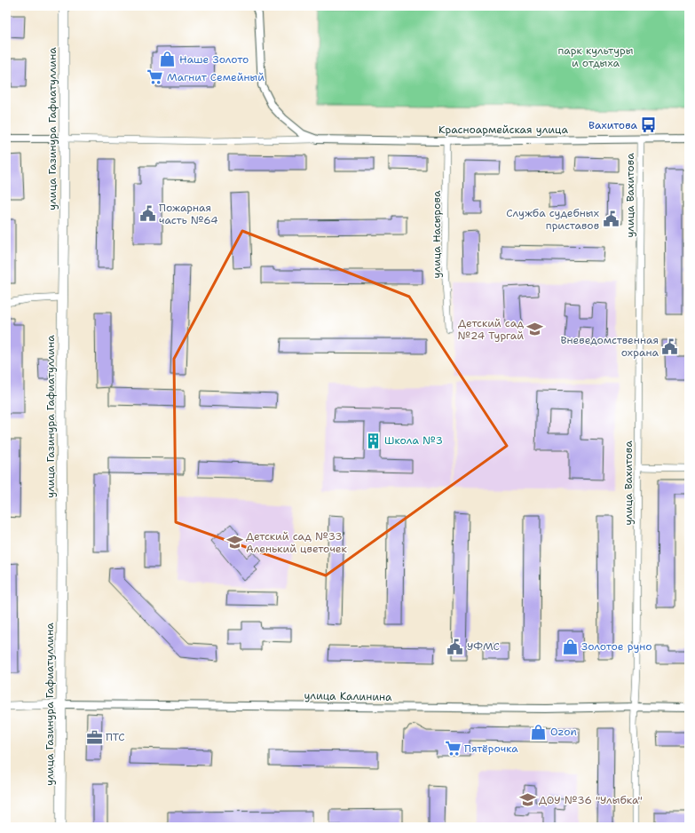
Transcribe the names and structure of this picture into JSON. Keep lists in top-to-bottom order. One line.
{"streets":{"main road":["улица Газинура Гафиатуллина","улица Калинина"],"street":["Красноармейская улица","улица Вахитова","улица Насырова"]},"crossings":[["улица Газинура Гафиатуллина","улица Калинина"],["Красноармейская улица","улица Вахитова"],["Красноармейская улица","улица Насырова"],["улица Вахитова","улица Калинина"]],"parks":["парк культуры и отдыха"],"places":{"shop":["Наше Золото","Золотое руно","Ozon"],"supermarket":["Магнит Семейный","Пятёрочка"],"bus stop":["Вахитова"],"public building":["Пожарная часть №64","Служба судебных приставов","Вневедомственная охрана","УФМС"],"school or university":["Детский сад №24 Тургай","Детский сад №33 Аленький цветочек","ДОУ №36 \"Улыбка\""],"building":["Школа №3"],"office":["ПТС"]}}
